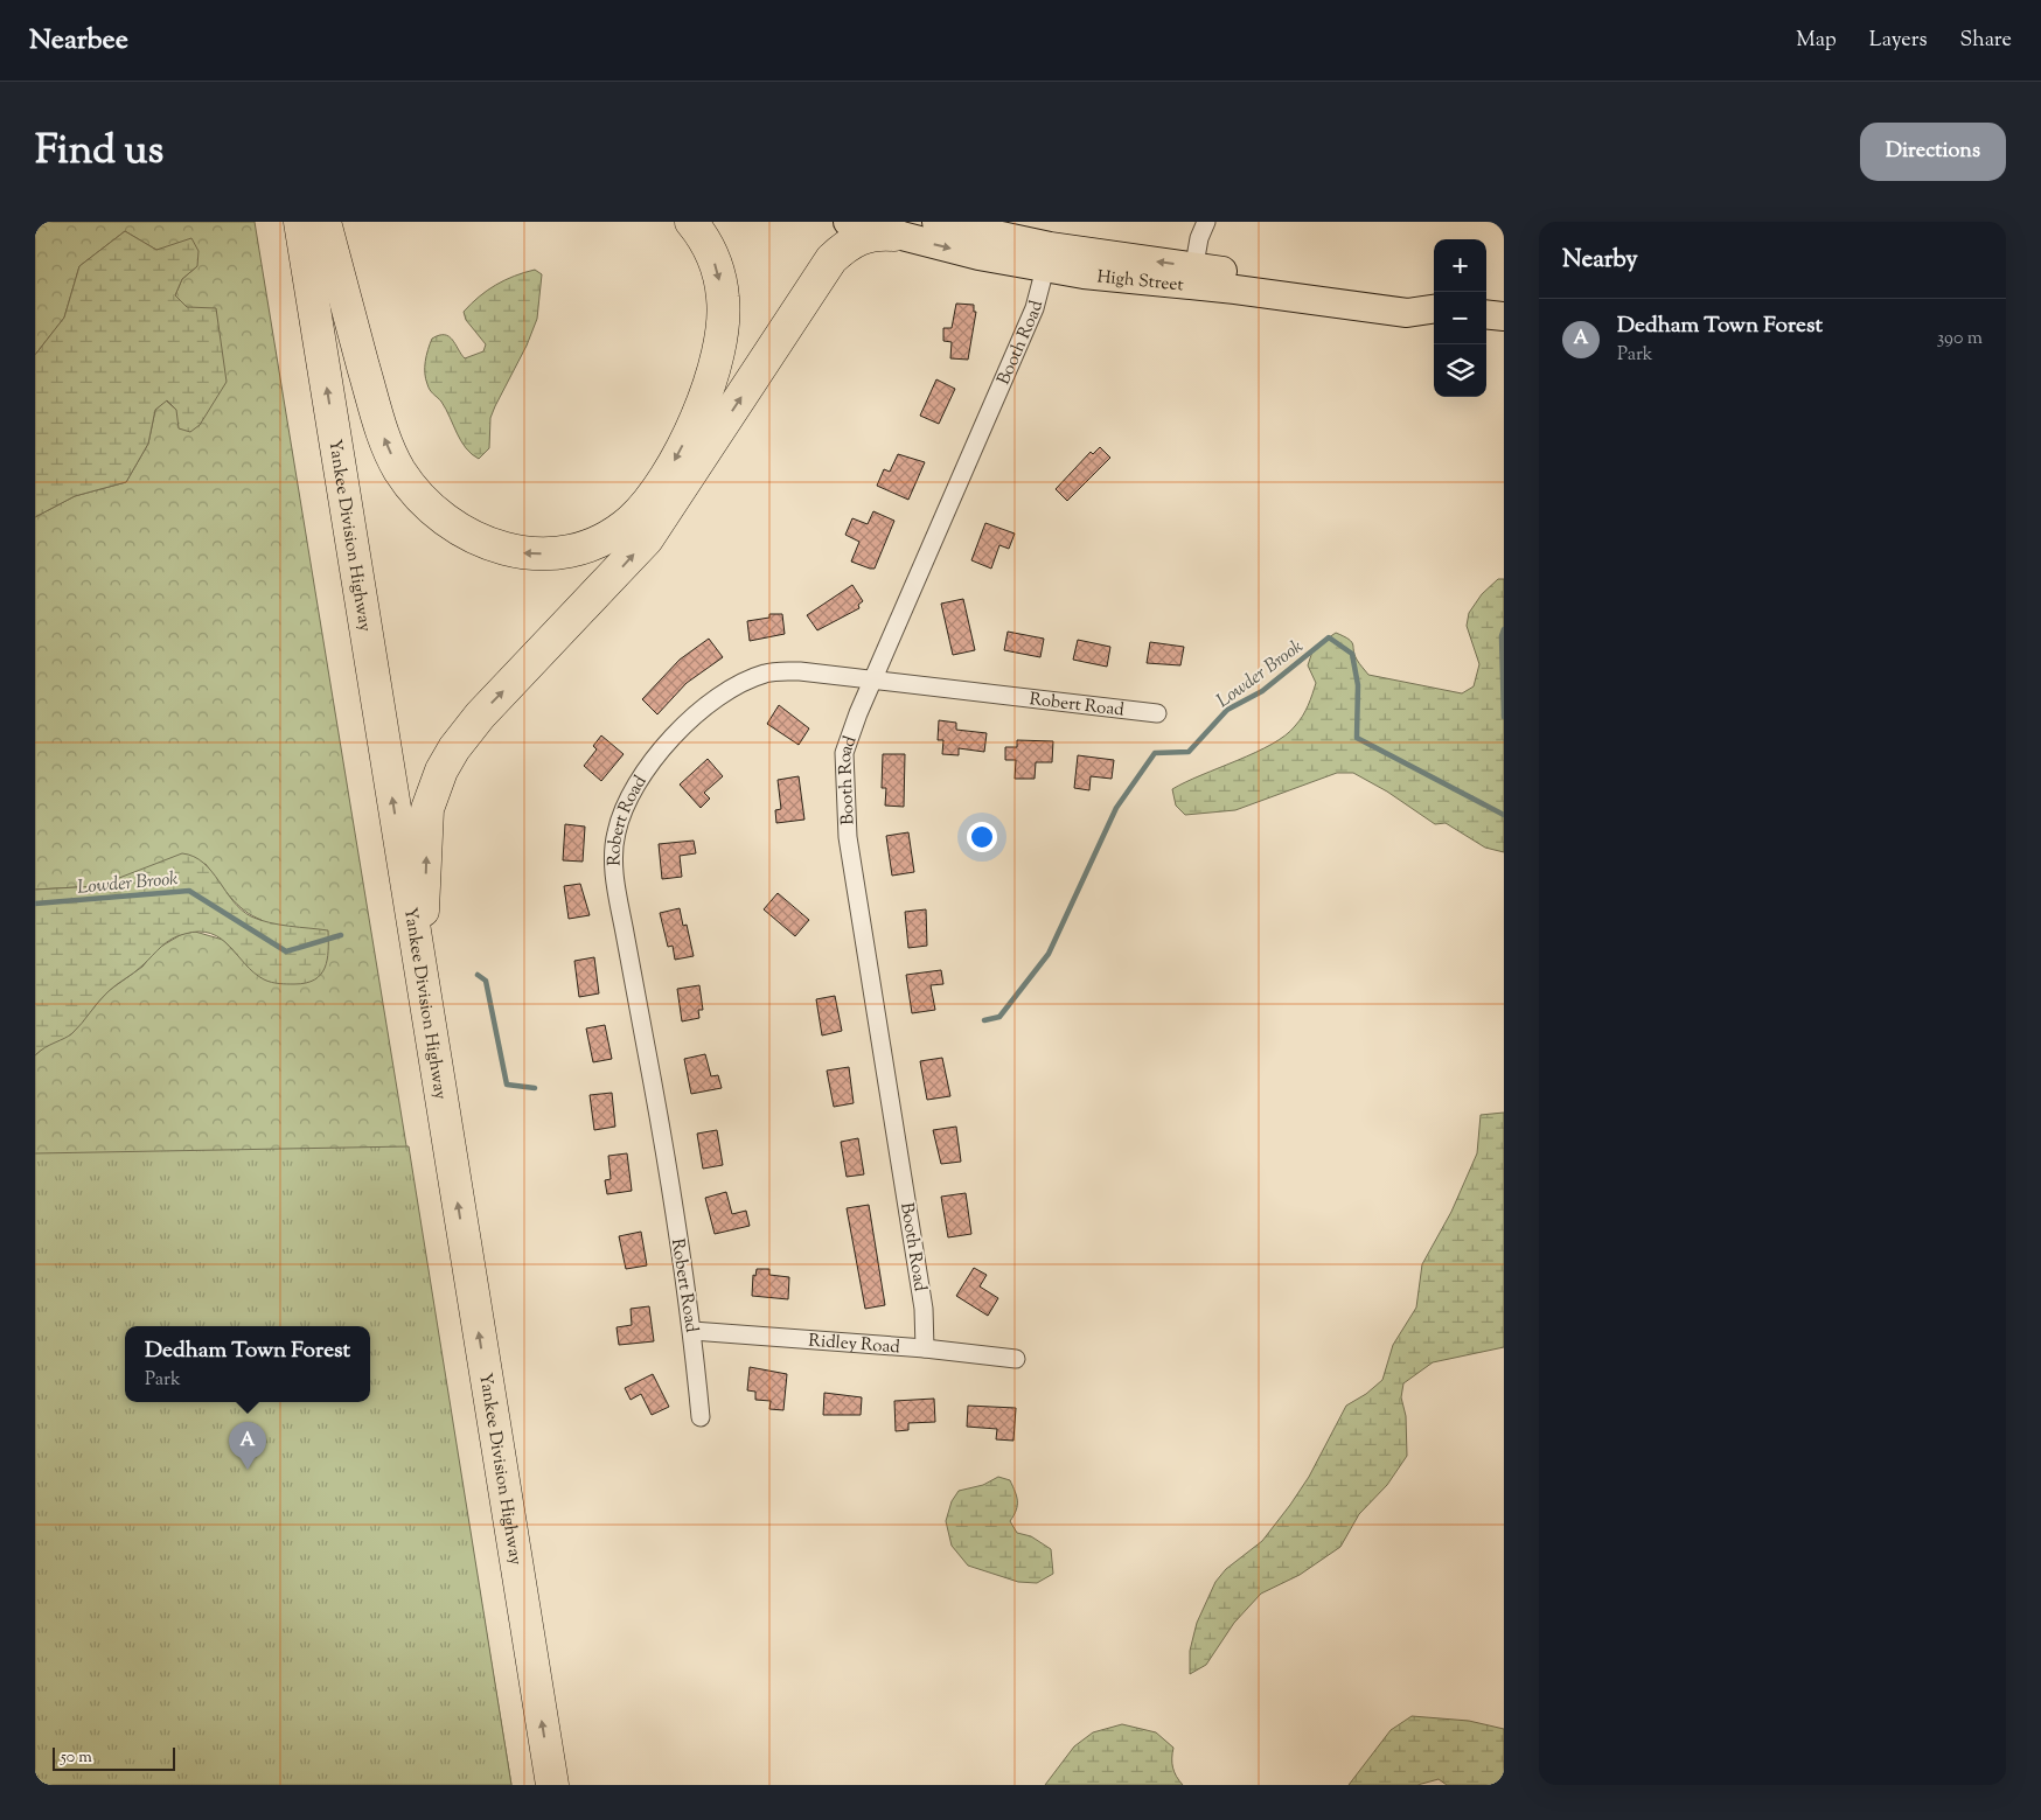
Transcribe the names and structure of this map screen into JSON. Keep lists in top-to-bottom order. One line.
{"streets":{"highway":["Yankee Division Highway"],"main road":["High Street"],"street":["Booth Road","Robert Road","Ridley Road"]},"crossings":[["High Street","Booth Road"],["Booth Road","Robert Road"],["Booth Road","Ridley Road"],["Robert Road","Ridley Road"]],"one_way":["Yankee Division Highway"],"water":["Lowder Brook"],"scale_bar":"50 m","page":{"header":"Nearbee","nav":["Map","Layers","Share"],"title":"Find us","buttons":"Directions","heading":"Nearby","map_buttons":["+","−"],"list":[{"mark":"A","name":"Dedham Town Forest","note":"Park","value":"390 m"}],"popup":["Dedham Town Forest","Park"],"pins":"A","scale":"50 m"}}
